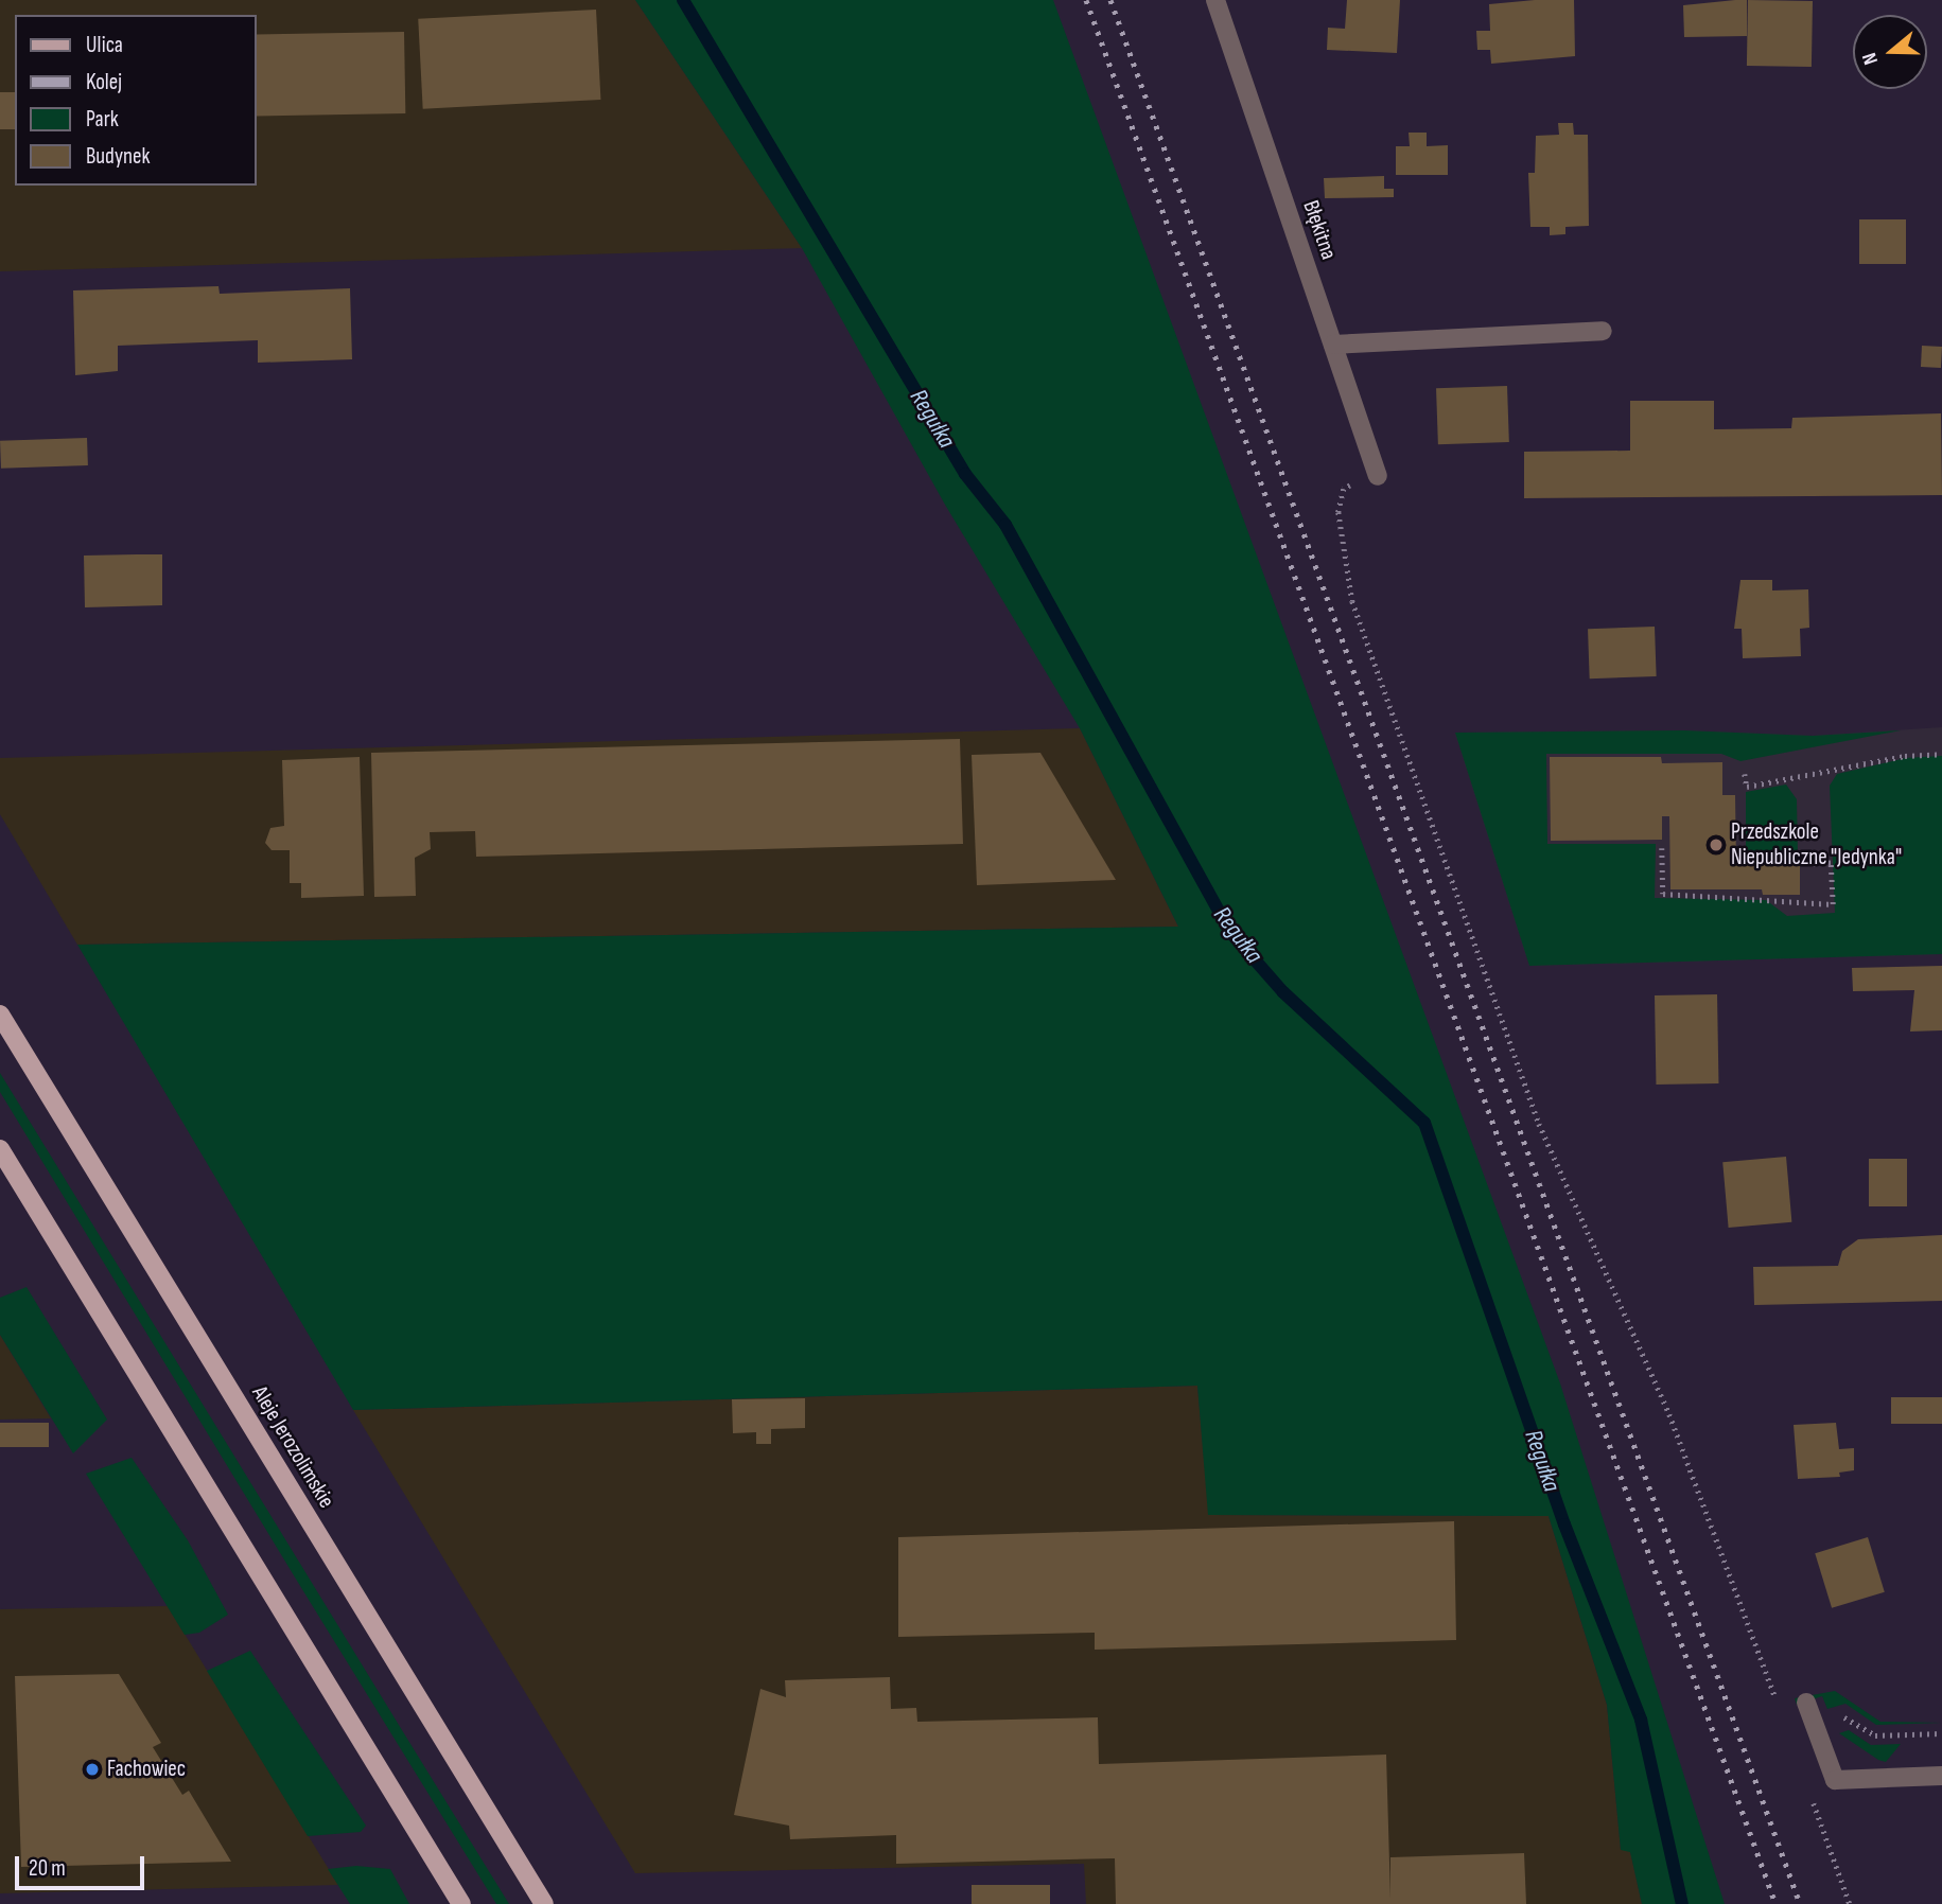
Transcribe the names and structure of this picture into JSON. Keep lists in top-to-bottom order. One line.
{"streets":{"main road":["Aleje Jerozolimskie"],"street":["Błękitna"]},"water":["Regułka"],"places":["Przedszkole Niepubliczne \"Jedynka\"","Fachowiec"],"legend":["Ulica","Kolej","Park","Budynek"],"scale_bar":"20 m","north":"left"}
